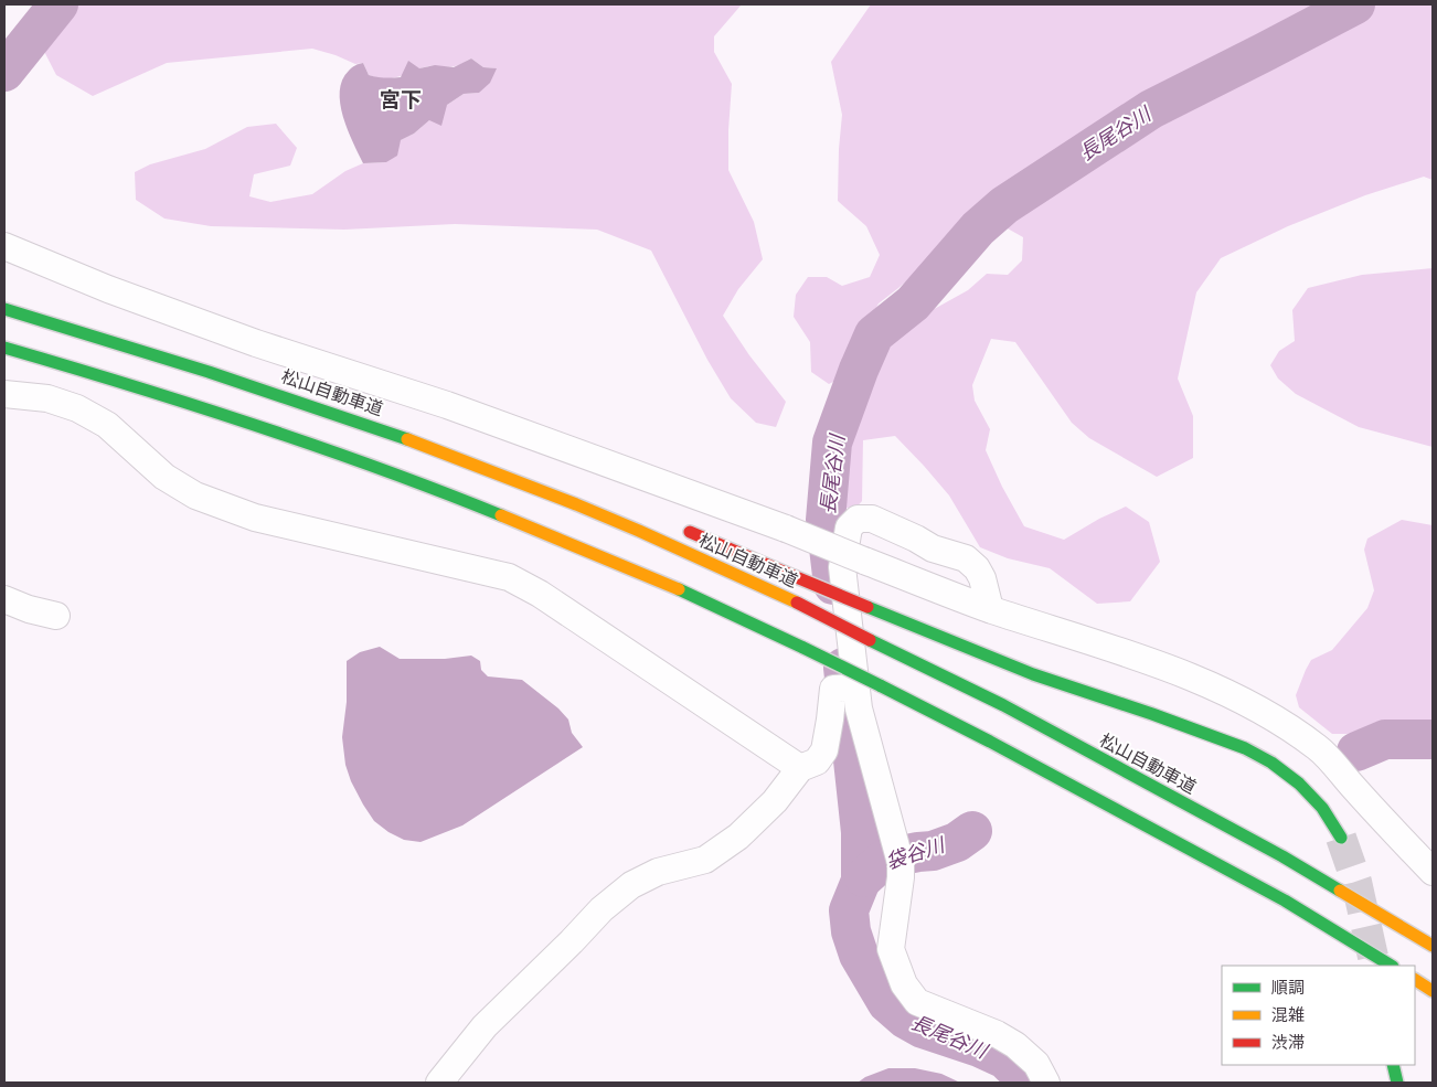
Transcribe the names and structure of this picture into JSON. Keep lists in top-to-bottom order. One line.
{"streets":{"highway":["松山自動車道"]},"districts":["宮下"],"water":["長尾谷川","袋谷川"],"legend":["順調","混雑","渋滞"]}
